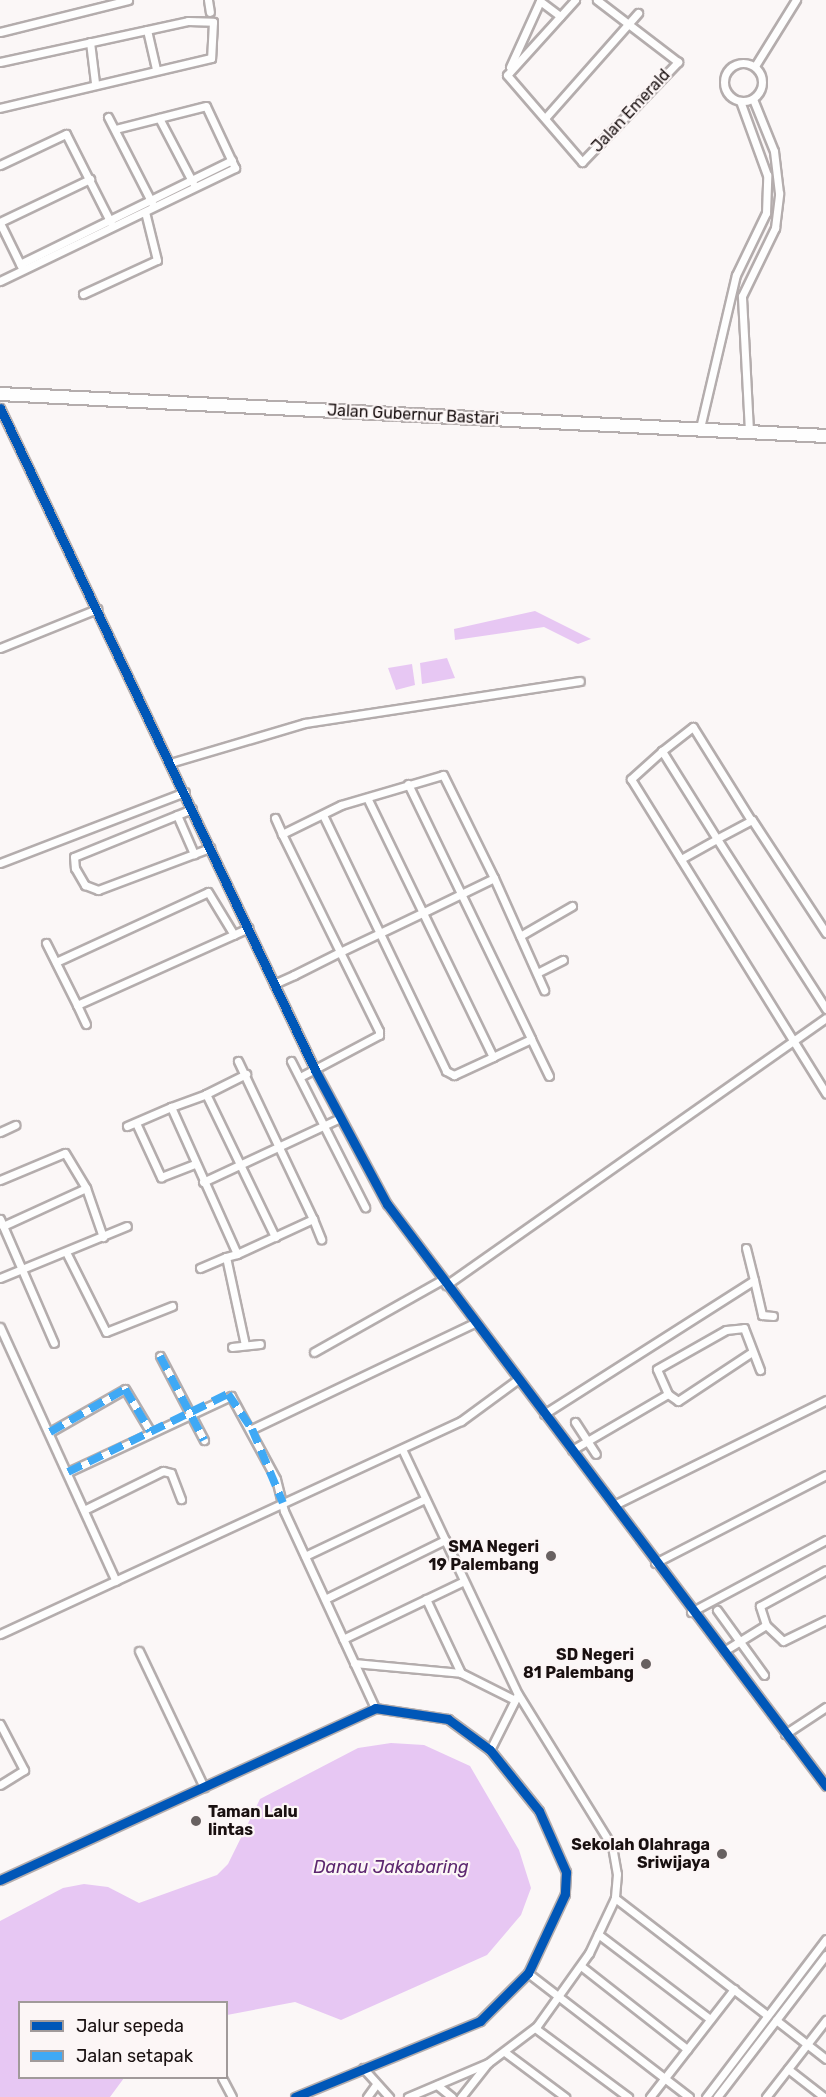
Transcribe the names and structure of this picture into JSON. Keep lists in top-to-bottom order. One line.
{"streets":{"highway":["Jalan Gubernur Bastari"],"street":["Jalan Emerald"]},"water":["Danau Jakabaring"],"places":["SMA Negeri 19 Palembang","SD Negeri 81 Palembang","Taman Lalu lintas","Sekolah Olahraga Sriwijaya"],"legend":["Jalur sepeda","Jalan setapak"]}
